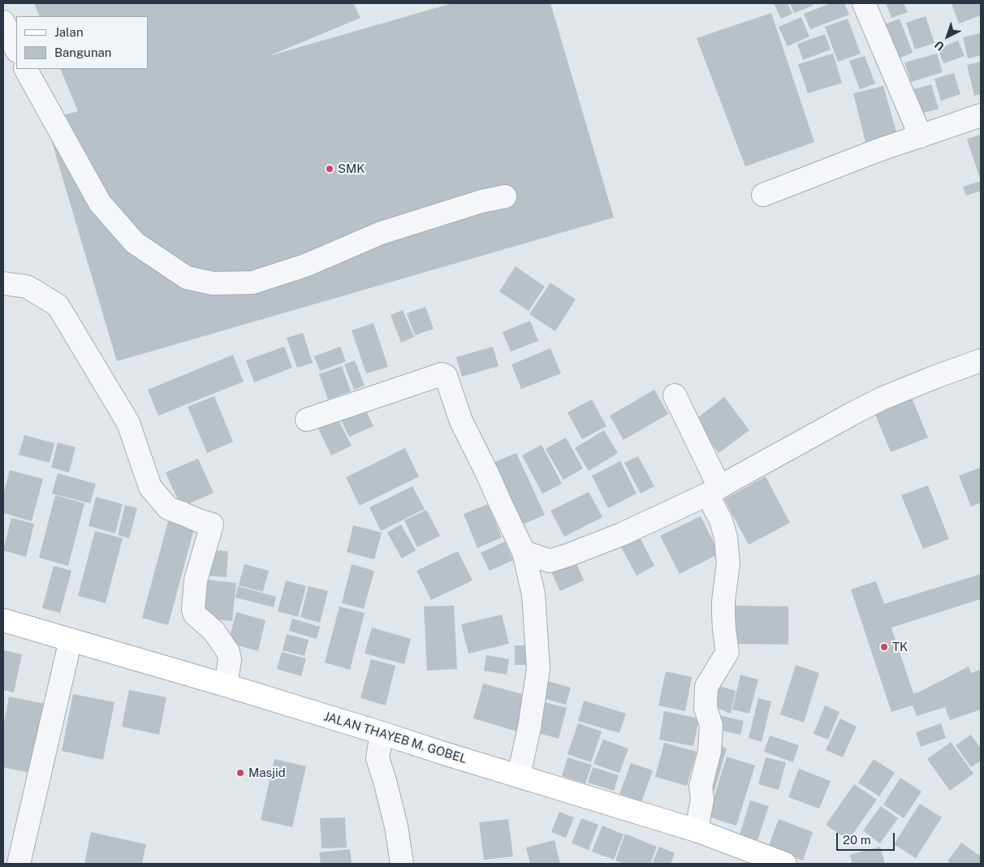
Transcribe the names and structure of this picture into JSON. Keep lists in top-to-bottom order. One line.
{"streets":{"main road":["JALAN THAYEB M. GOBEL"]},"places":["SMK","TK","Masjid"],"legend":["Jalan","Bangunan"],"scale_bar":"20 m","north":"bottom left"}
